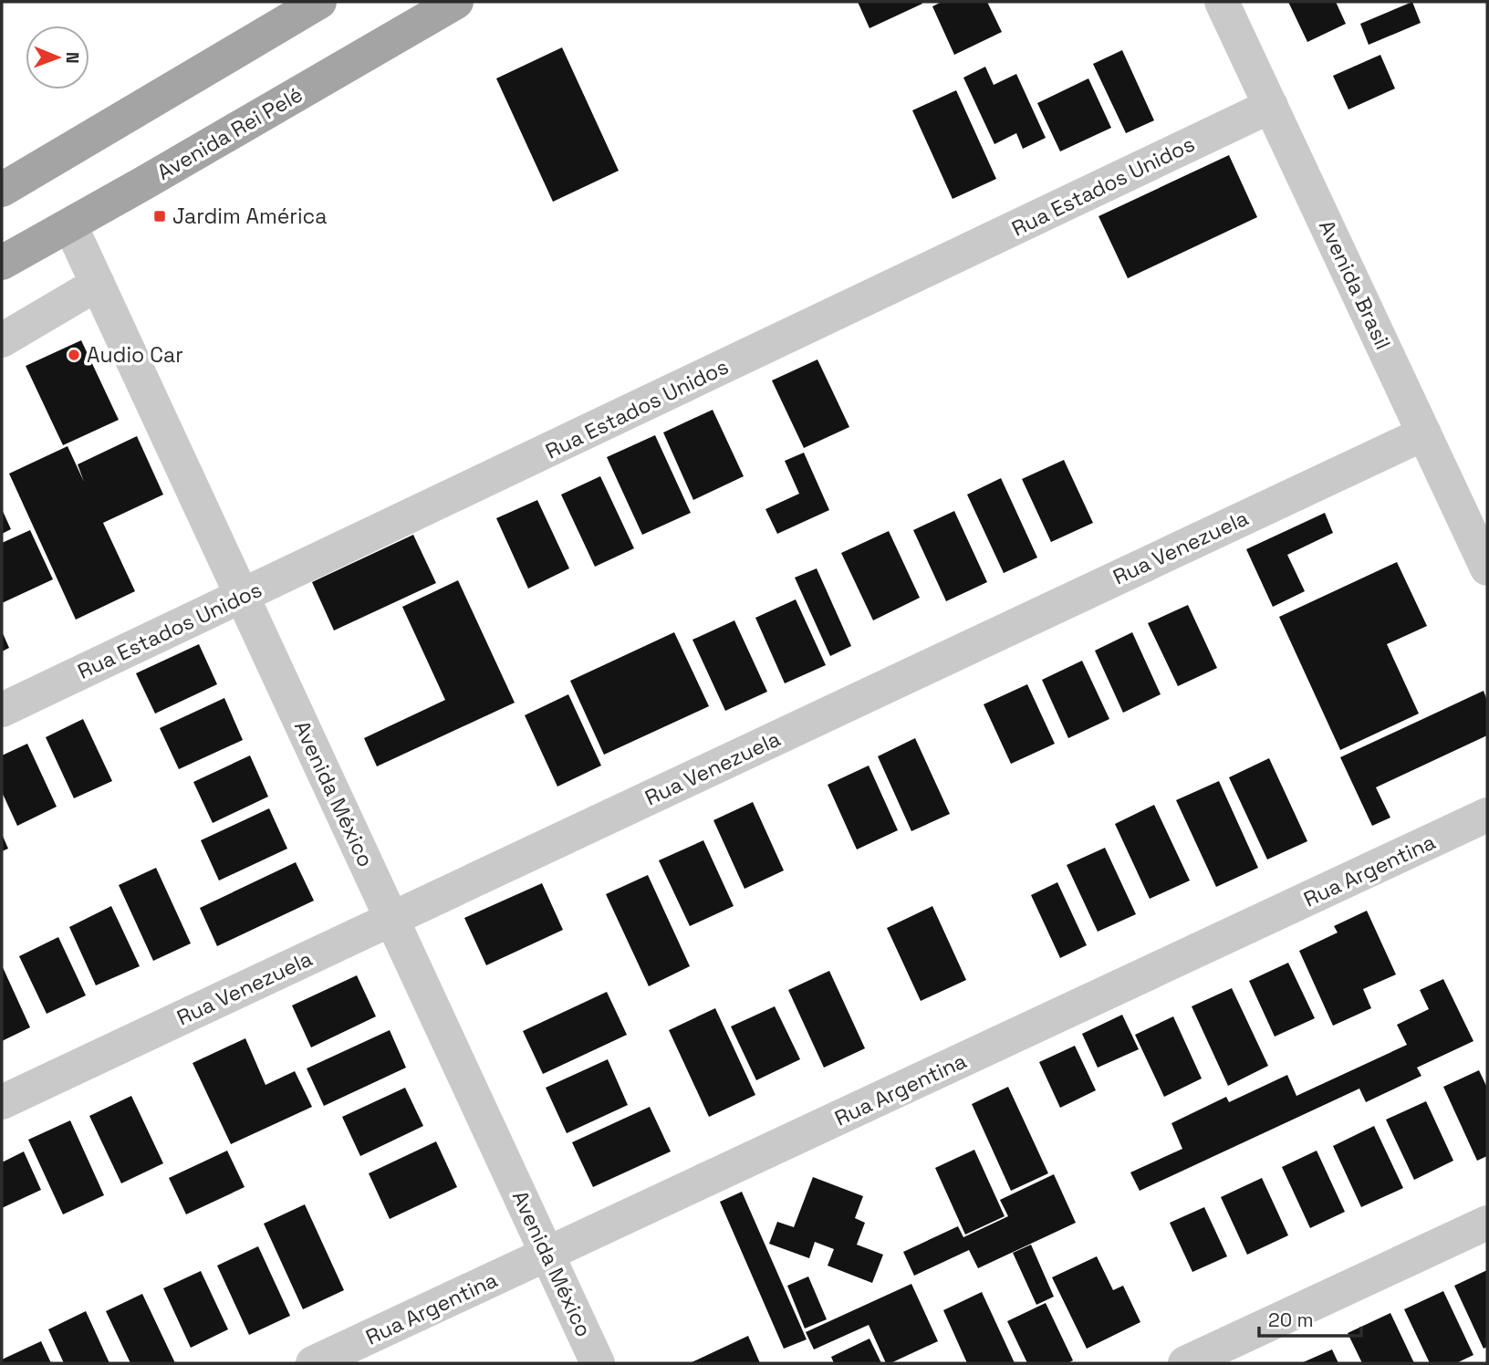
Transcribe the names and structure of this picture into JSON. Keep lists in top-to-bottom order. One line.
{"streets":{"main road":["Avenida Rei Pelé"],"street":["Rua Estados Unidos","Avenida Brasil","Rua Venezuela","Avenida México","Rua Argentina"]},"crossings":[["Avenida Rei Pelé","Avenida México"],["Rua Estados Unidos","Avenida Brasil"],["Rua Estados Unidos","Avenida México"],["Avenida Brasil","Rua Venezuela"],["Rua Venezuela","Avenida México"],["Avenida México","Rua Argentina"]],"places":{"transit":["Jardim América"],"other":["Audio Car"]},"scale_bar":"20 m","north":"right"}
